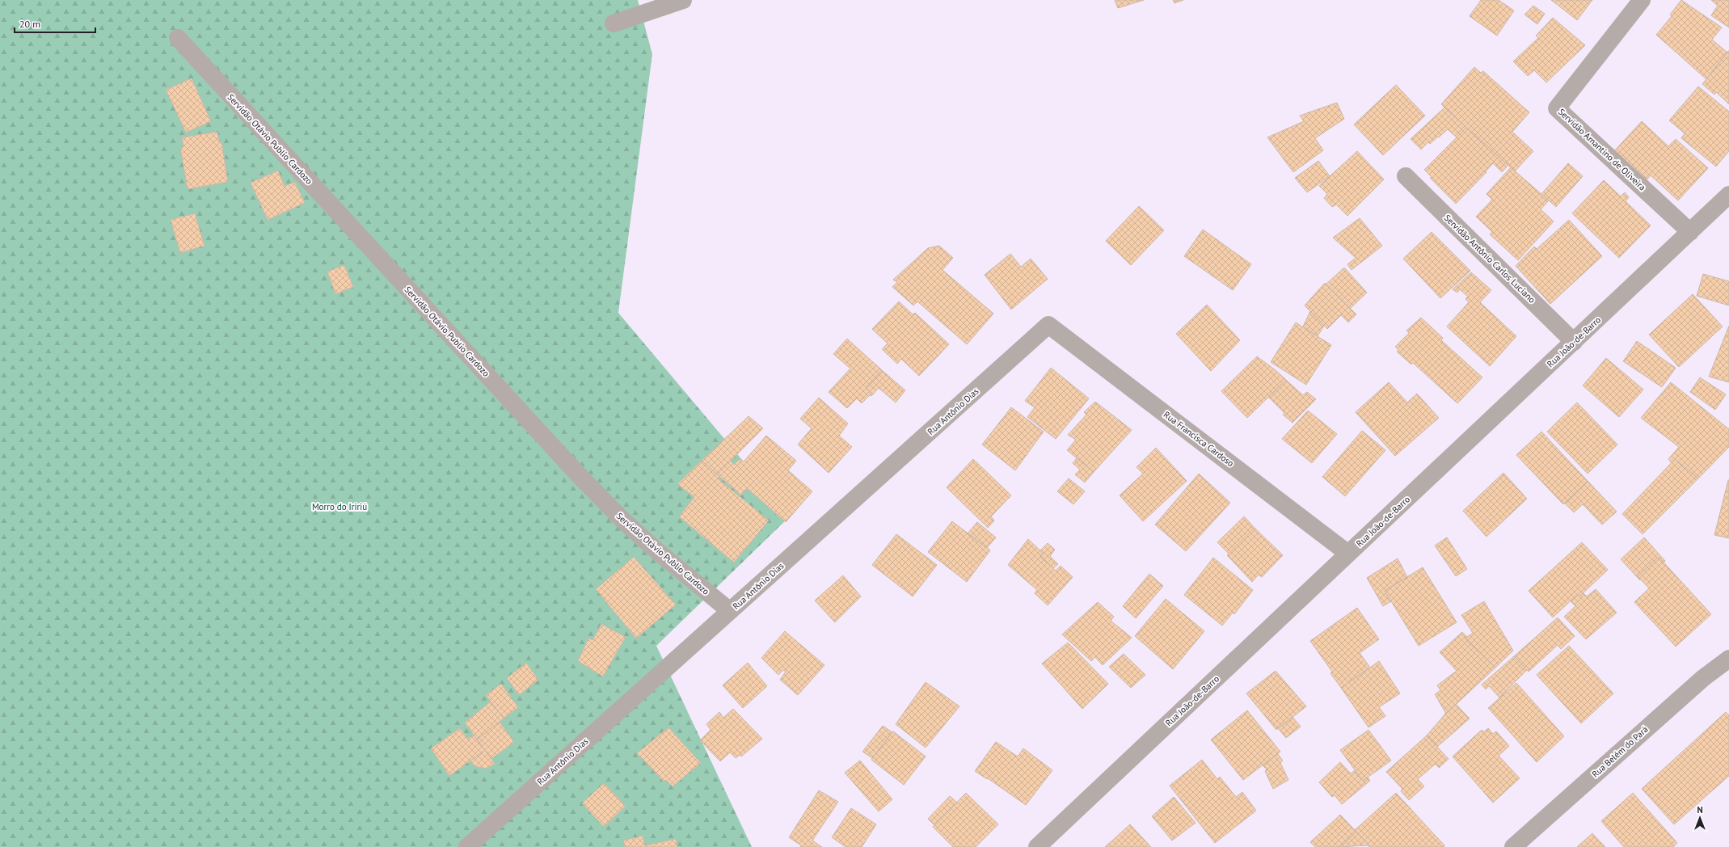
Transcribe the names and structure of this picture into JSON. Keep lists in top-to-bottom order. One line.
{"streets":{"street":["Servidão Otávio Publio Cardozo","Servidão Amantino de Oliveira","Servidão Antônio Carlos Luciano","Rua João-de-Barro","Rua Antônio Dias","Rua Francisca Cardoso","Rua Belém do Pará"]},"crossings":[["Servidão Otávio Publio Cardozo","Rua Antônio Dias"],["Servidão Amantino de Oliveira","Rua João-de-Barro"],["Servidão Antônio Carlos Luciano","Rua João-de-Barro"],["Rua João-de-Barro","Rua Francisca Cardoso"],["Rua Antônio Dias","Rua Francisca Cardoso"]],"parks":["Morro do Iririú"],"scale_bar":"20 m","north":"top"}
